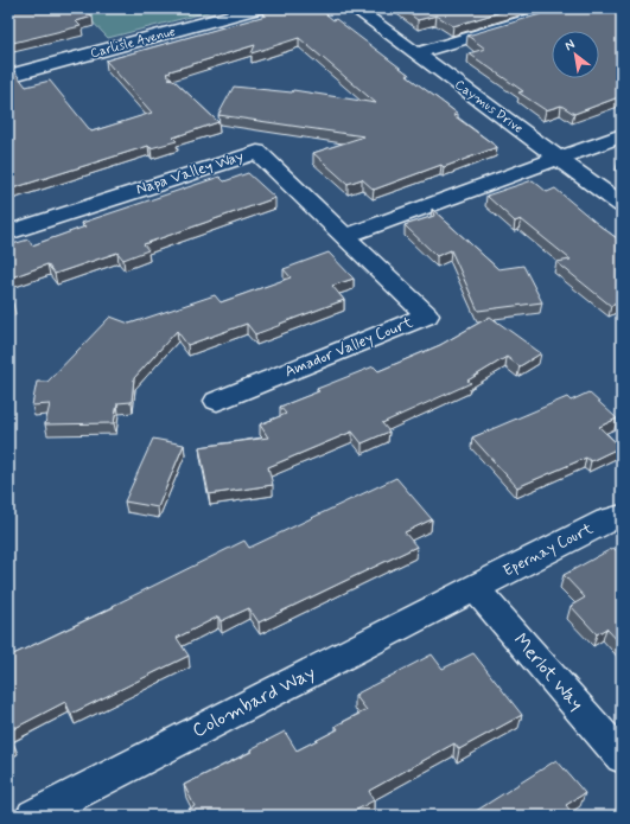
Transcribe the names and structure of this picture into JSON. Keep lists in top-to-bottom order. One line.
{"streets":{"street":["Carlisle Avenue","Caymus Drive","Napa Valley Way","Amador Valley Court","Epernay Court","Merlot Way","Colombard Way"]},"crossings":[["Napa Valley Way","Amador Valley Court"],["Epernay Court","Merlot Way"],["Epernay Court","Colombard Way"],["Merlot Way","Colombard Way"]],"north":"top left"}
